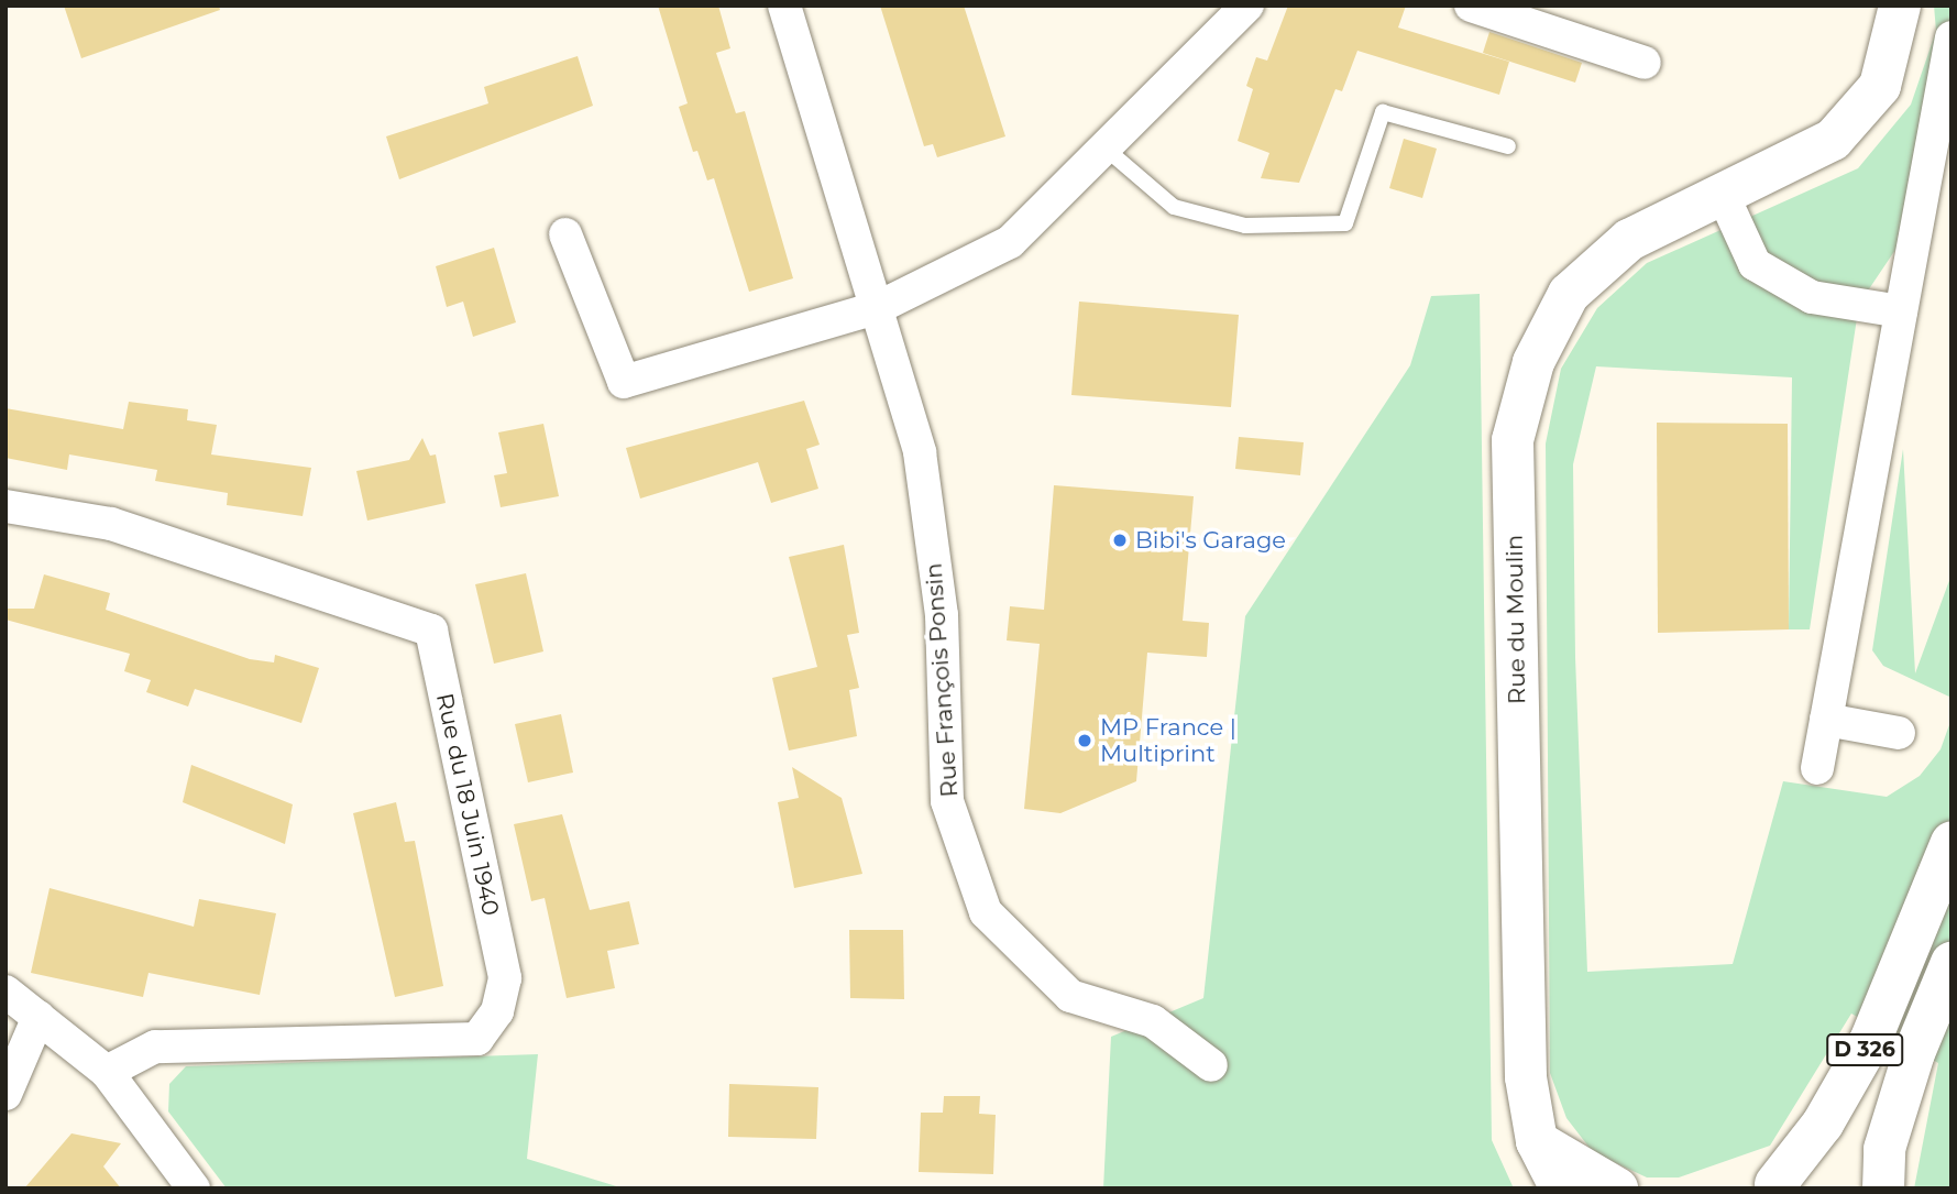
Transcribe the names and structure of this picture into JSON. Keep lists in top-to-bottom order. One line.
{"streets":{"main road":["Rue du Moulin","D 326"],"street":["Rue François Ponsin","Rue du 18 Juin 1940"]},"places":["Bibi's Garage","MP France | Multiprint"]}
